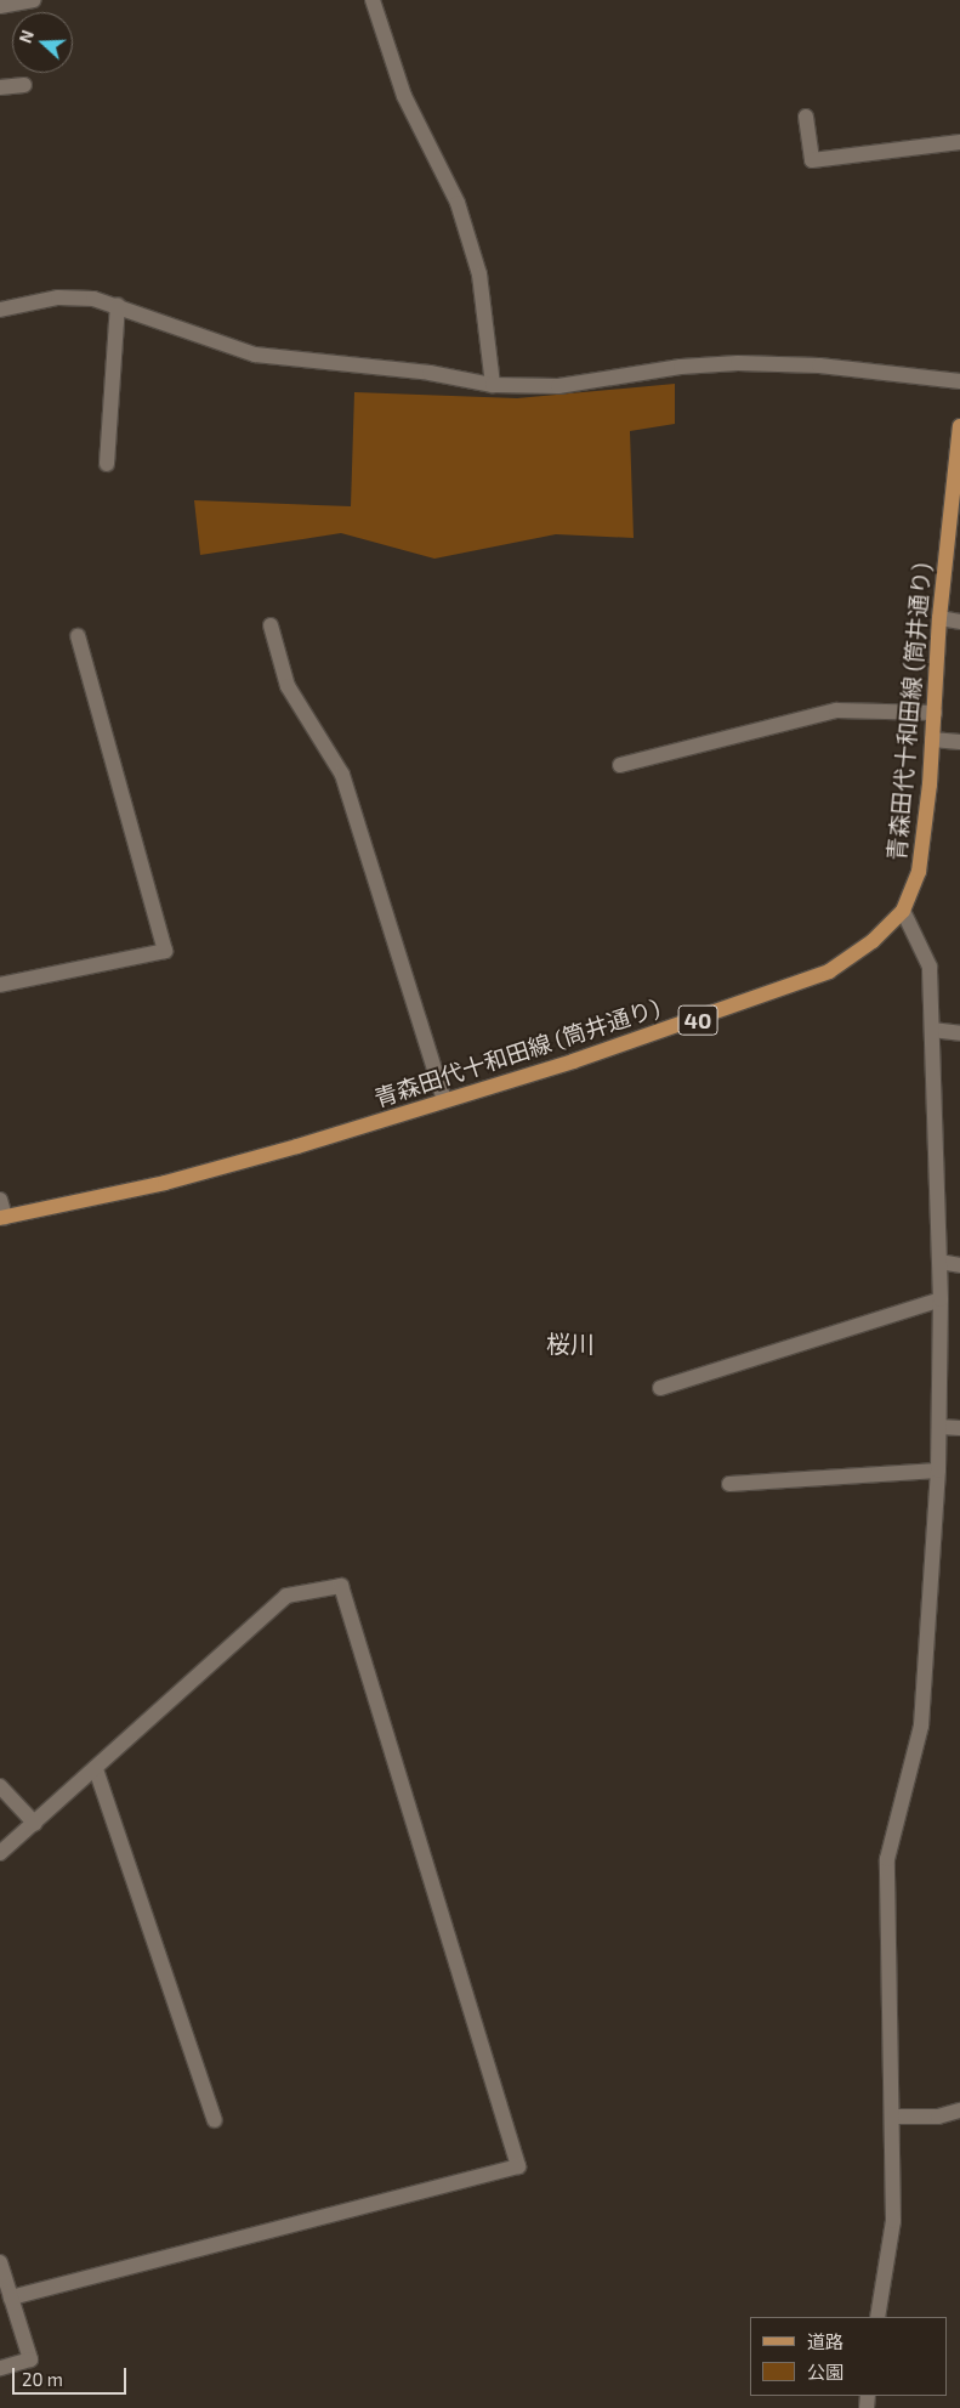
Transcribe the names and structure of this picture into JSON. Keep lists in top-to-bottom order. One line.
{"streets":{"main road":["青森田代十和田線 (筒井通り)","40"]},"districts":["桜川"],"legend":["道路","公園"],"scale_bar":"20 m","north":"left"}
